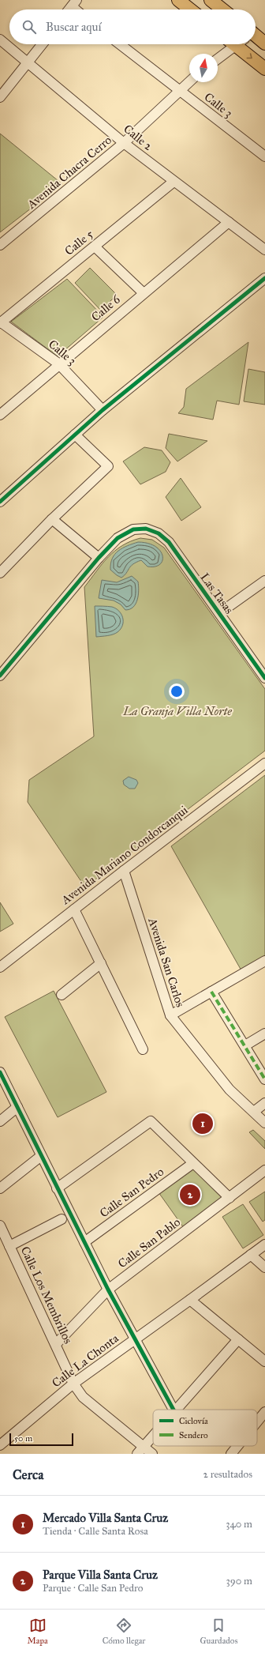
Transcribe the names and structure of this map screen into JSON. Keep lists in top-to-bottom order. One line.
{"streets":{"street":["Calle 3","Calle 2","Avenida Chacra Cerro","Calle 5","Calle 6","Las Tasas","Avenida Mariano Condorcanqui","Avenida San Carlos","Calle San Pedro","Calle San Pablo","Calle Los Membrillos","Calle La Chonta"]},"crossings":[["Calle 3","Avenida Chacra Cerro"],["Calle 3","Calle 5"],["Calle 3","Calle 6"],["Calle 2","Avenida Chacra Cerro"],["Calle 2","Calle 5"],["Calle 2","Calle 6"],["Avenida Mariano Condorcanqui","Avenida San Carlos"],["Calle San Pablo","Calle Los Membrillos"],["Calle Los Membrillos","Calle La Chonta"]],"parks":["La Granja Villa Norte"],"legend":["Ciclovía","Sendero"],"scale_bar":"50 m","north":"top","page":{"search":"Buscar aquí","pins":["1","2"],"scale":"50 m","heading":["Cerca","2 resultados"],"list":[{"mark":"1","name":"Mercado Villa Santa Cruz","note":"Tienda · Calle Santa Rosa","value":"340 m"},{"mark":"2","name":"Parque Villa Santa Cruz","note":"Parque · Calle San Pedro","value":"390 m"}],"nav":["Mapa","Cómo llegar","Guardados"]}}
